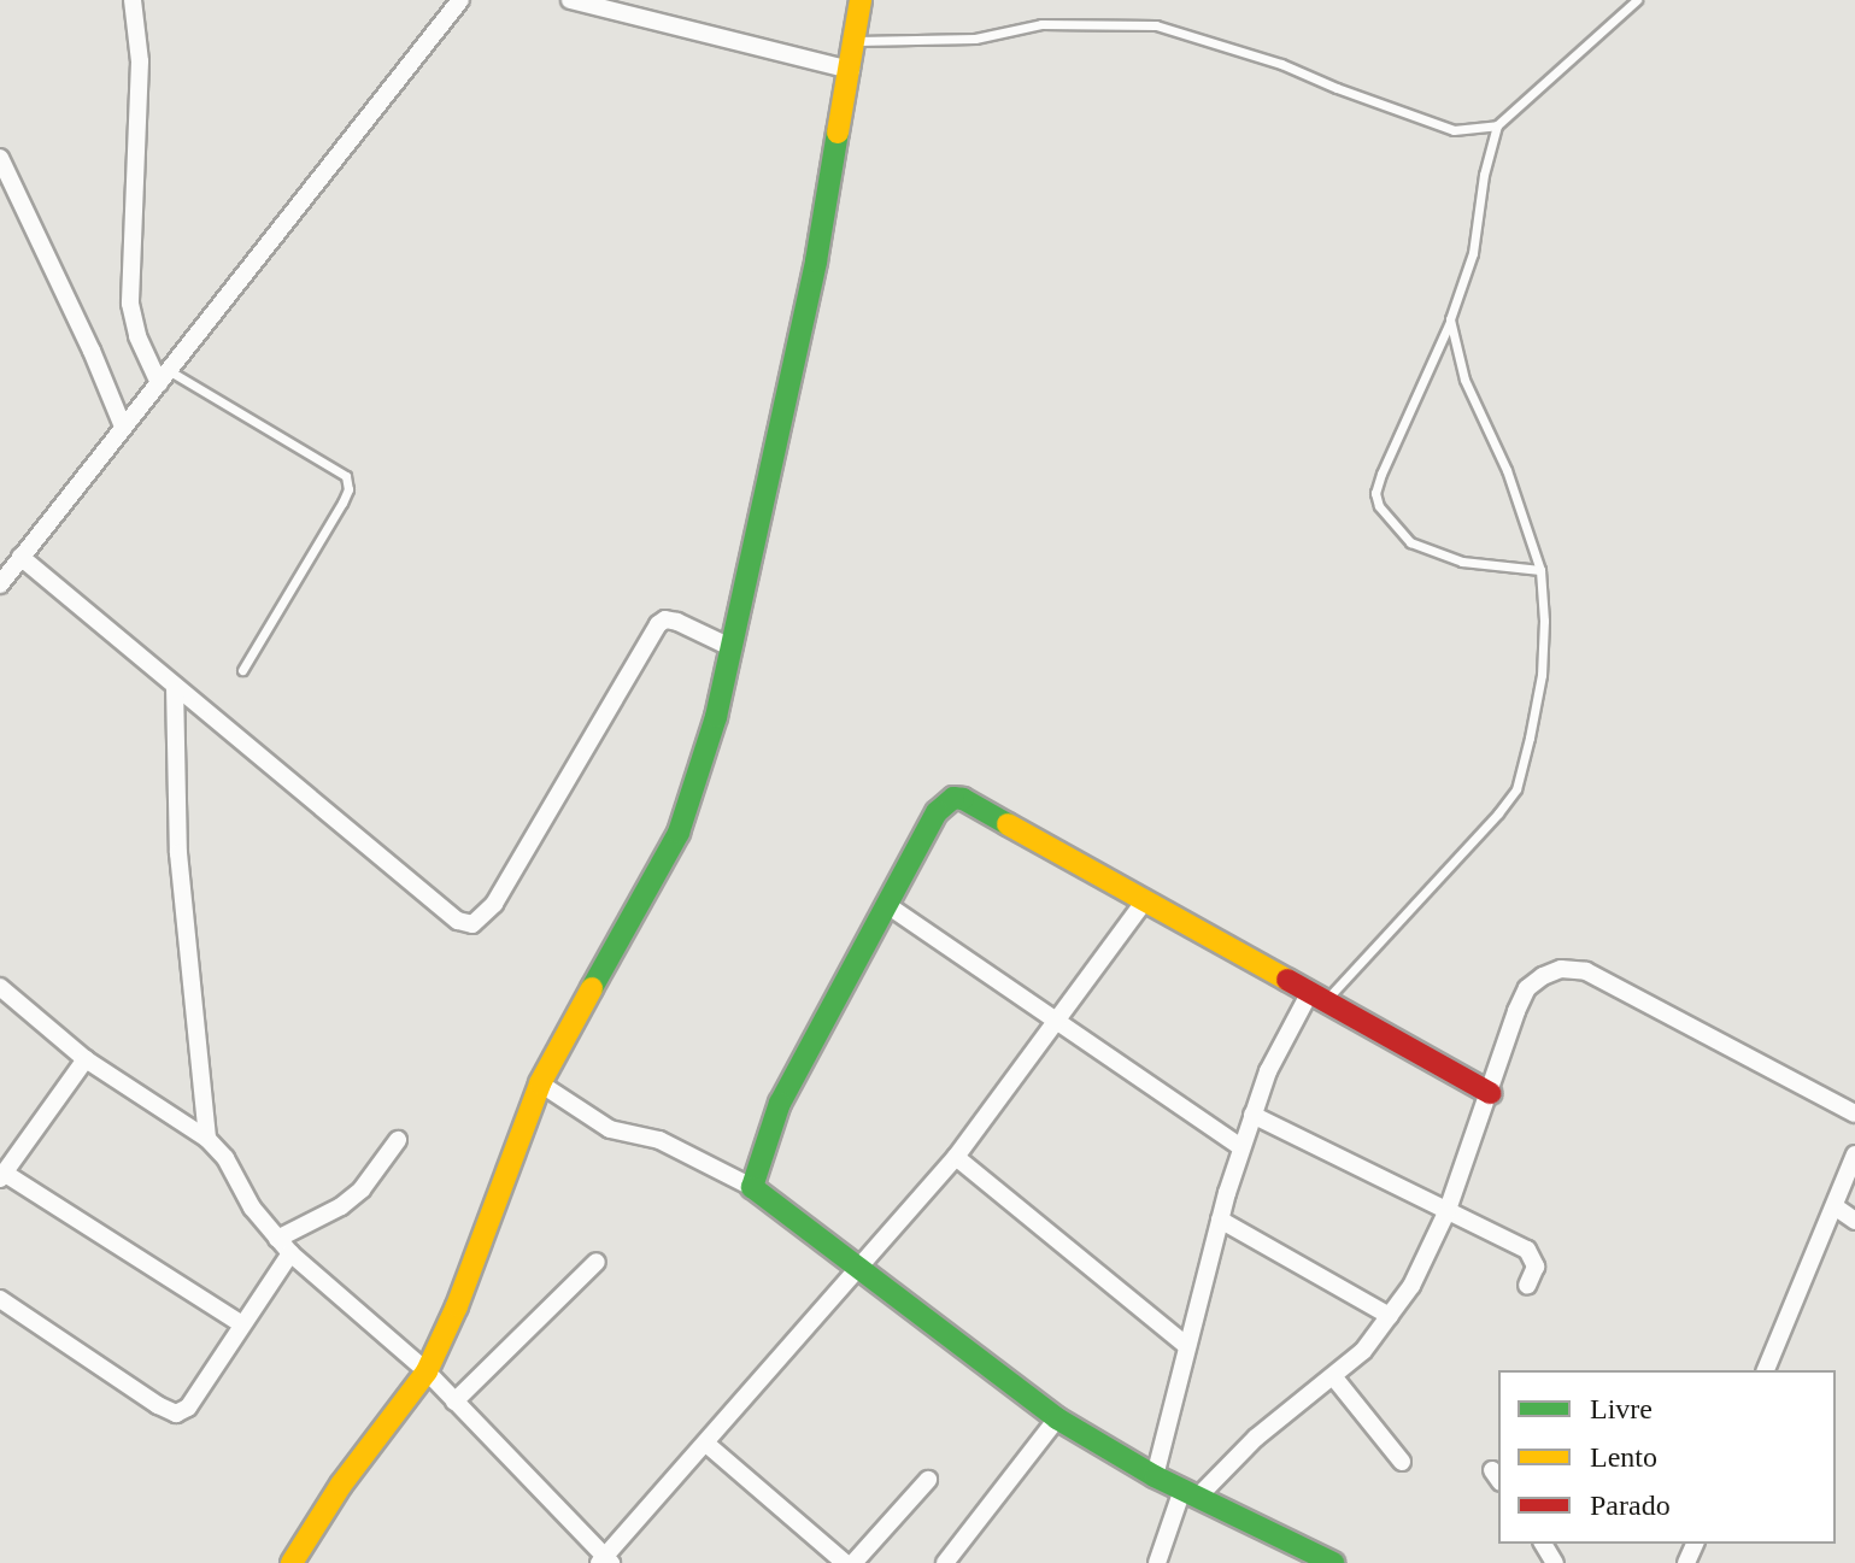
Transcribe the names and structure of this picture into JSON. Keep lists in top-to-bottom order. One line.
{"legend":["Livre","Lento","Parado"]}
